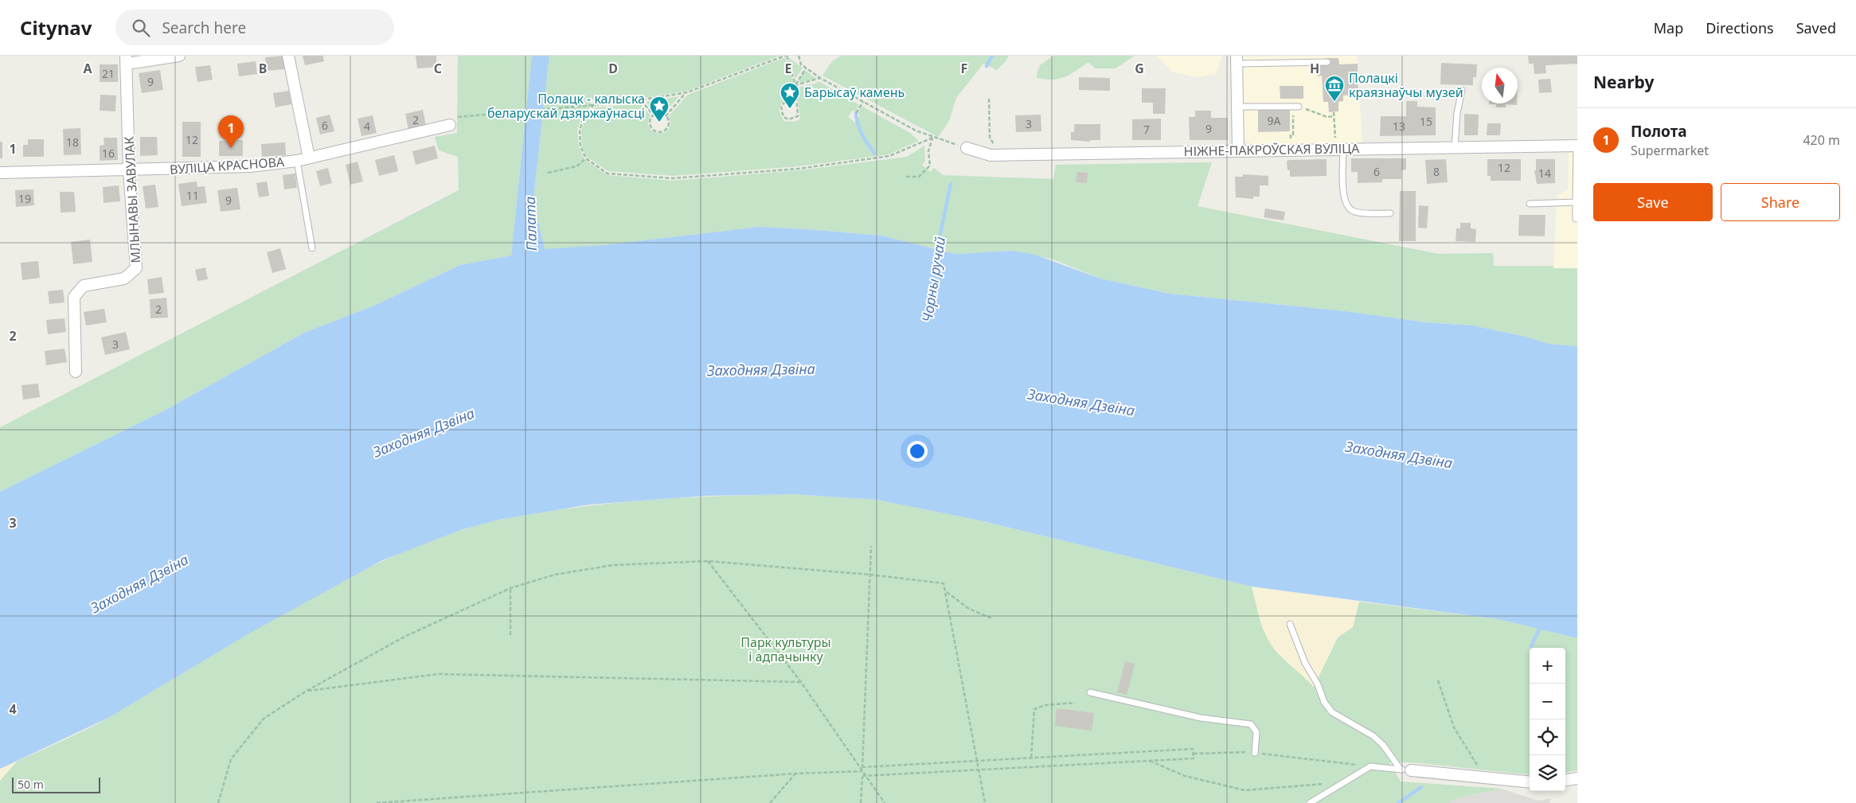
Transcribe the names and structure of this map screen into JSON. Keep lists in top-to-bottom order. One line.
{"streets":{"street":["НІЖНЕ-ПАКРОЎСКАЯ ВУЛІЦА","ВУЛІЦА КРАСНОВА","МЛЫНАВЫ ЗАВУЛАК"]},"crossings":[["ВУЛІЦА КРАСНОВА","МЛЫНАВЫ ЗАВУЛАК"]],"water":["Палата","Чорны ручай","Заходняя Дзвіна"],"parks":["Парк культуры і адпачынку"],"places":{"museum":["Полацкі краязнаўчы музей"],"place":["Барысаў камень","Полацк - калыска беларускай дзяржаўнасці"]},"house_numbers":["21","9","2","9А","15","3","6","4","13","9","7","12","18","16","12","6","8","14","11","19","9","2","3"],"scale_bar":"50 m","north":"top","page":{"header":"Citynav","search":"Search here","nav":["Map","Directions","Saved"],"heading":"Nearby","list":[{"mark":"1","name":"Полота","note":"Supermarket","value":"420 m"}],"pins":"1","buttons":["Save","Share"],"map_buttons":["+","−"],"scale":"50 m"},"grid":{"columns":["A","B","C","D","E","F","G","H"],"rows":["1","2","3","4"]}}
